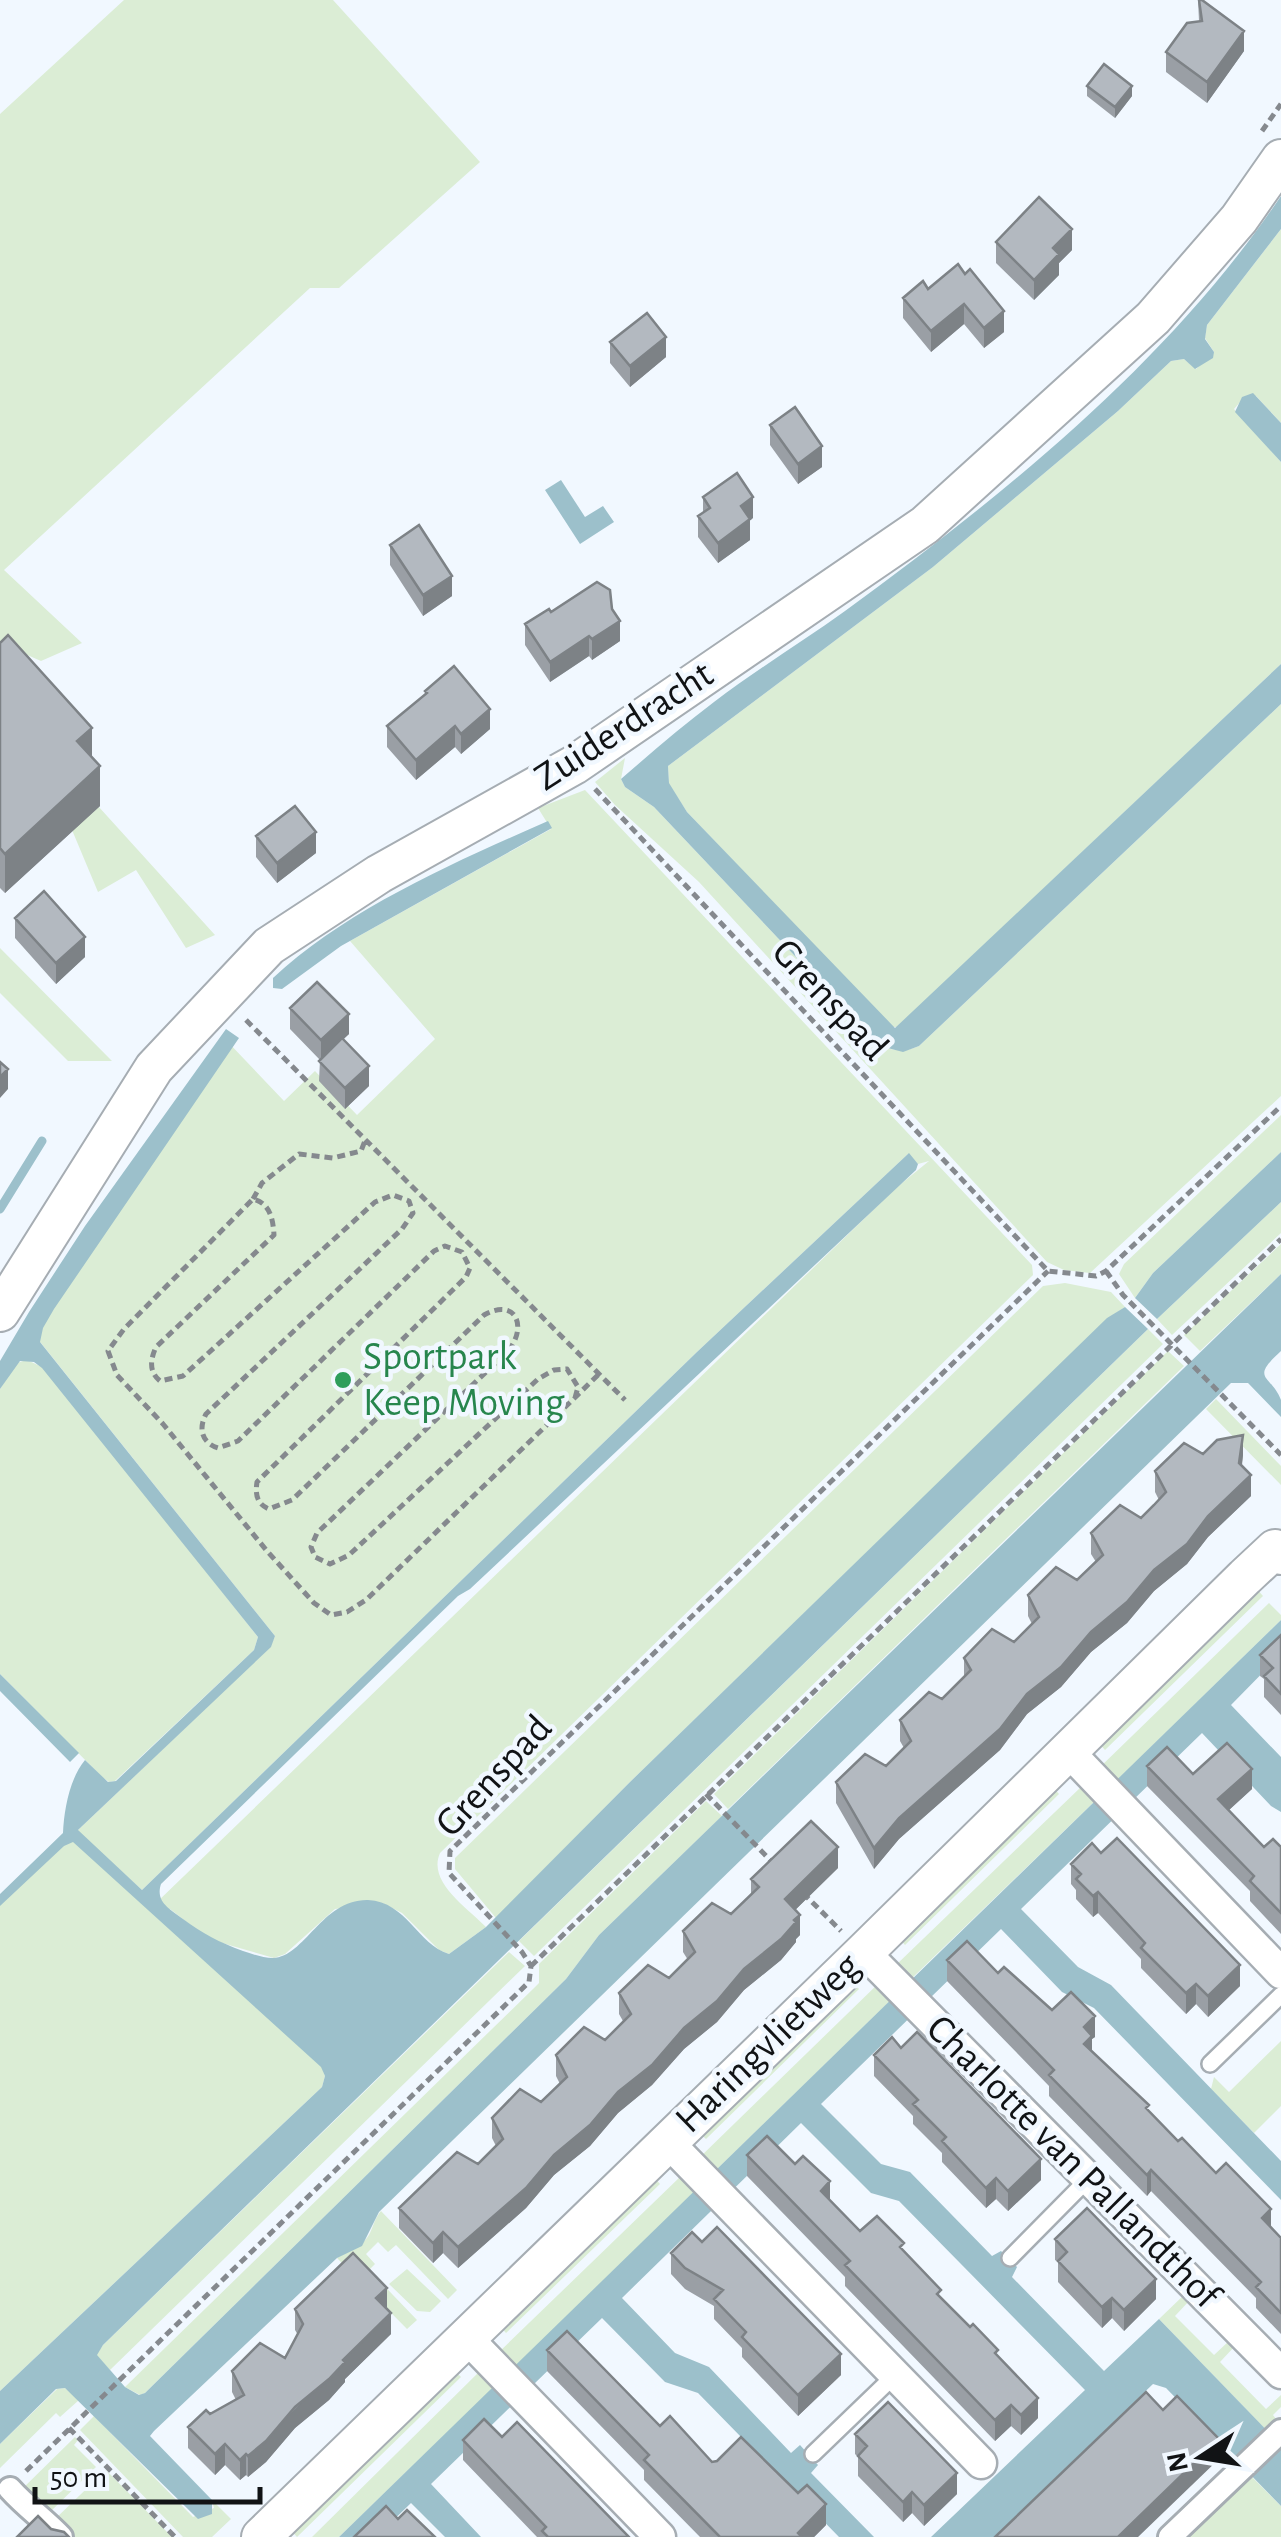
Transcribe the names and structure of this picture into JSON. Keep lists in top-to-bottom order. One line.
{"streets":{"street":["Zuiderdracht","Haringvlietweg","Charlotte van Pallandthof"],"path":["Grenspad"]},"crossings":[["Zuiderdracht","Grenspad"],["Haringvlietweg","Charlotte van Pallandthof"]],"places":["Sportpark Keep Moving"],"scale_bar":"50 m","north":"left"}
